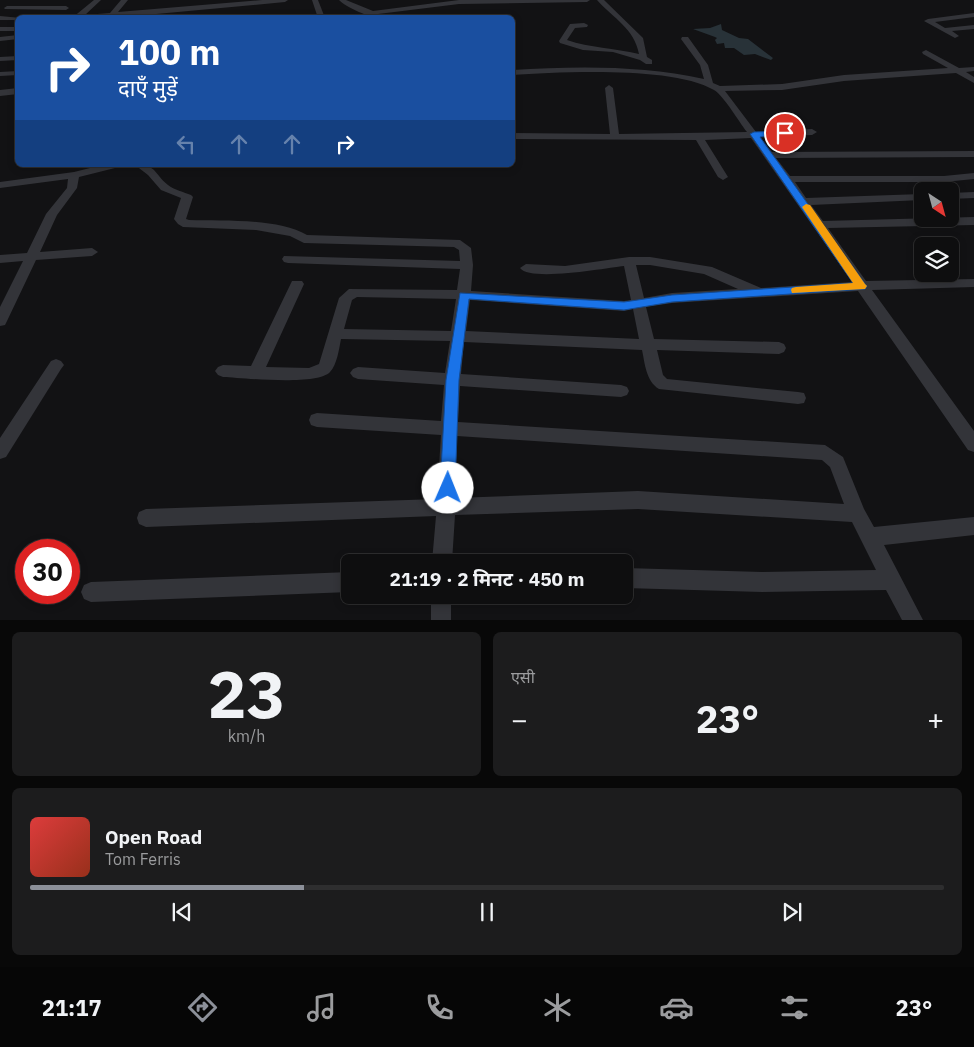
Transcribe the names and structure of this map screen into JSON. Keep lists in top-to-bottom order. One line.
{"north":"bottom right","page":{"turn":["100 m","दाएँ मुड़ें"],"limit":"30","trip":"21:19 · 2 मिनट · 450 m","tile":[["23","km/h"],"एसी"],"heat":["−","23°","+"],"song":["Open Road","Tom Ferris"],"tabs":["21:17","23°"]}}
